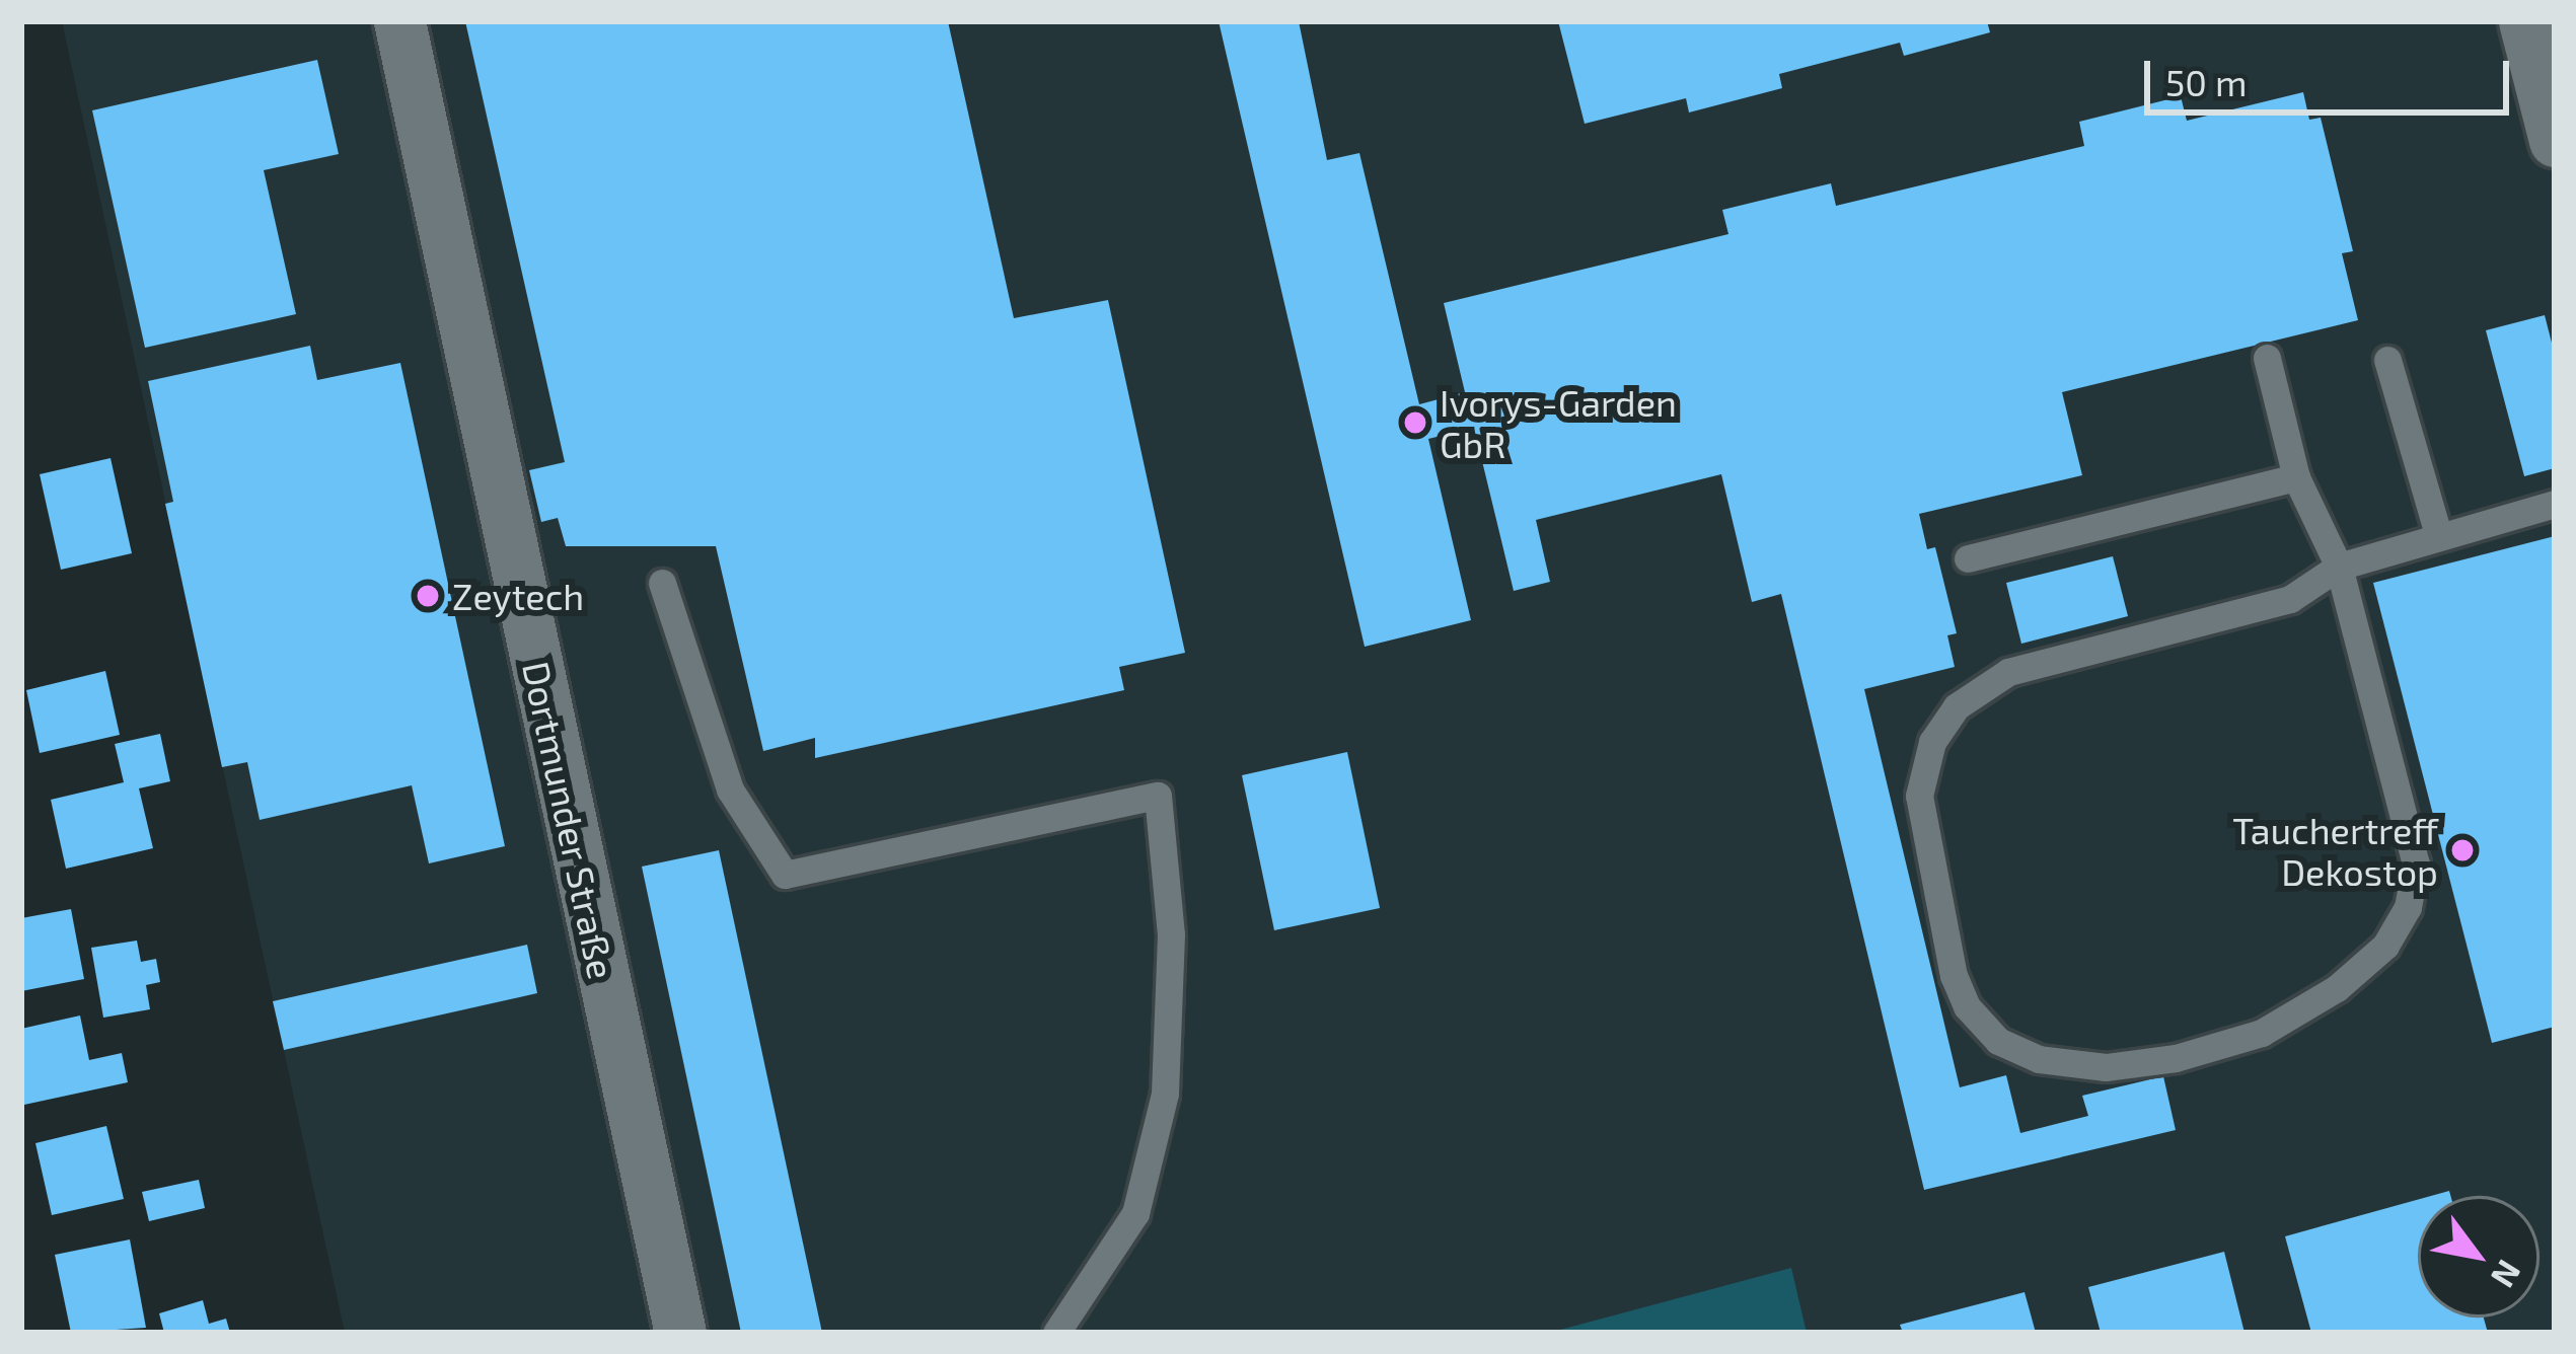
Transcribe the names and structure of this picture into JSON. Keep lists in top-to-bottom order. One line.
{"streets":{"street":["Dortmunder Straße"]},"places":["Ivorys-Garden GbR","Zeytech","Tauchertreff Dekostop"],"scale_bar":"50 m","north":"bottom right"}
